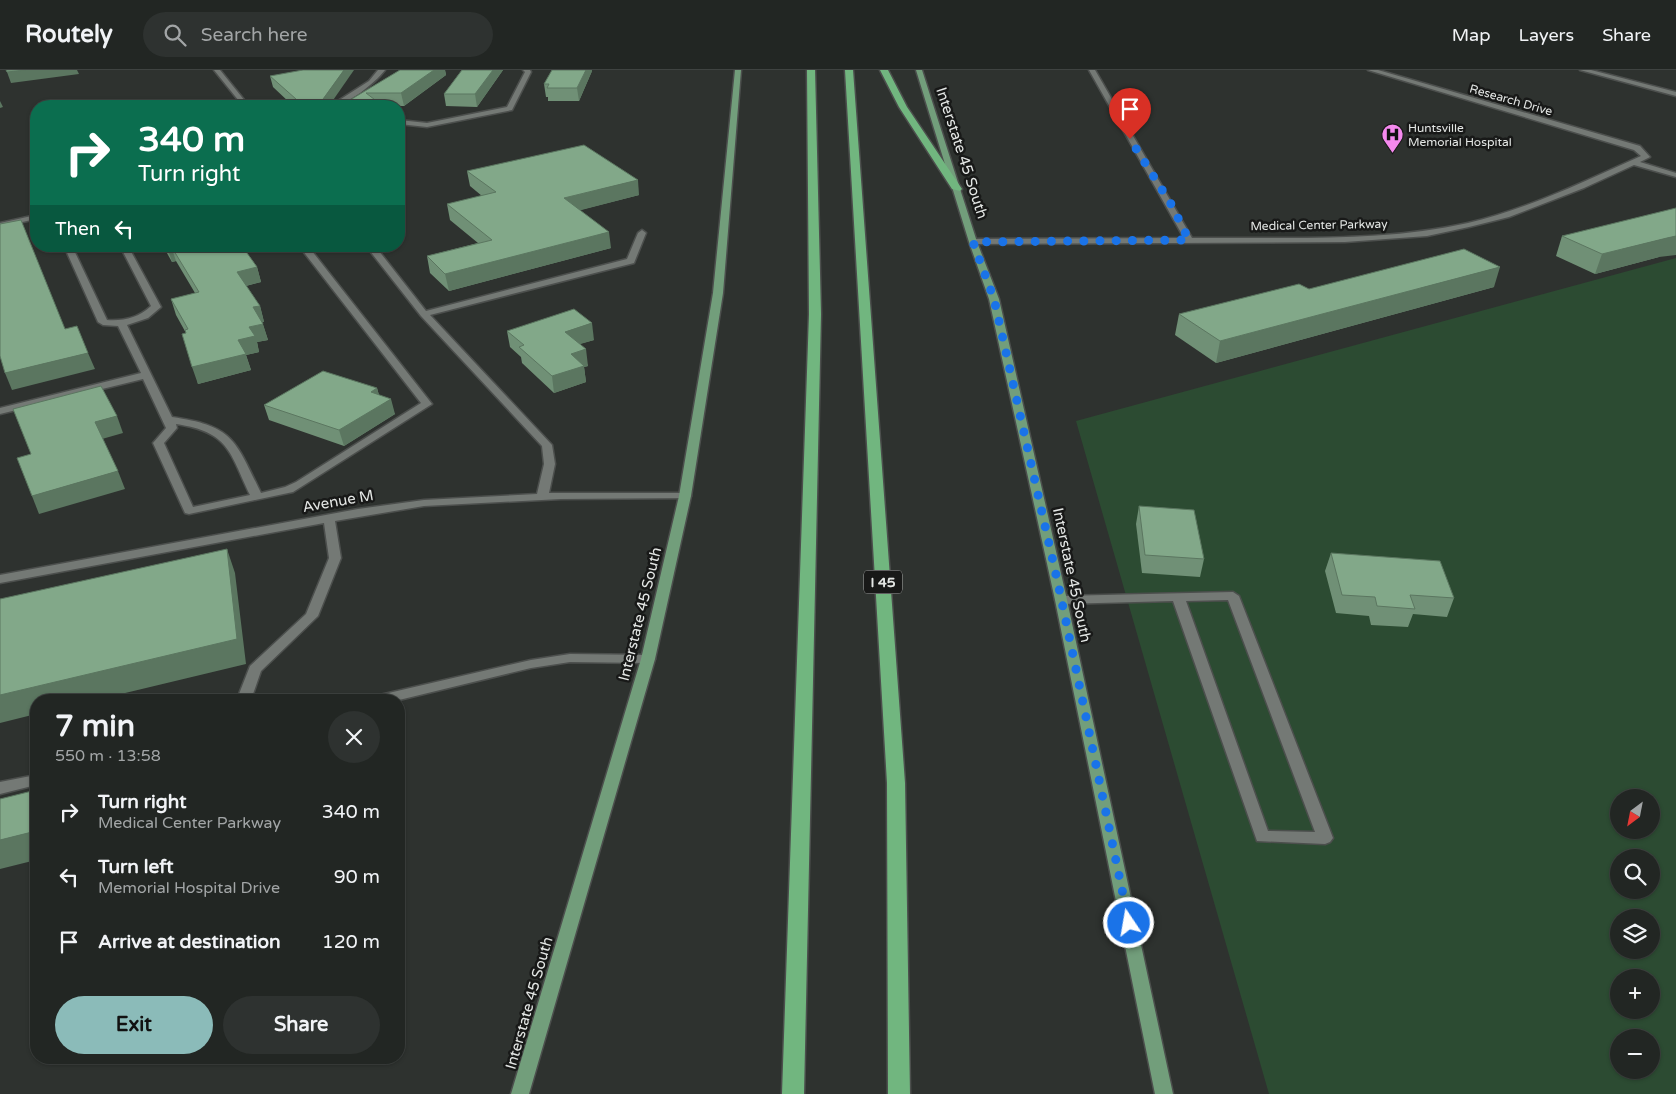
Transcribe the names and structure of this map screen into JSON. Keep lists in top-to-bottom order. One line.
{"streets":{"highway":["I 45"],"main road":["Interstate 45 South"],"street":["Research Drive","Medical Center Parkway","Avenue M"]},"crossings":[["Research Drive","Medical Center Parkway"],["Interstate 45 South","Medical Center Parkway"],["Interstate 45 South","Avenue M"]],"places":{"hospital":["Huntsville Memorial Hospital"]},"north":"bottom left","page":{"header":"Routely","search":"Search here","nav":["Map","Layers","Share"],"turn":["340 m","Turn right"],"then":"Then","heading":["7 min","550 m · 13:58"],"list":[{"name":"Turn right","note":"Medical Center Parkway","value":"340 m"},{"name":"Turn left","note":"Memorial Hospital Drive","value":"90 m"},{"name":"Arrive at destination","value":"120 m"}],"map_buttons":["+","−"],"buttons":["Exit","Share"]}}
